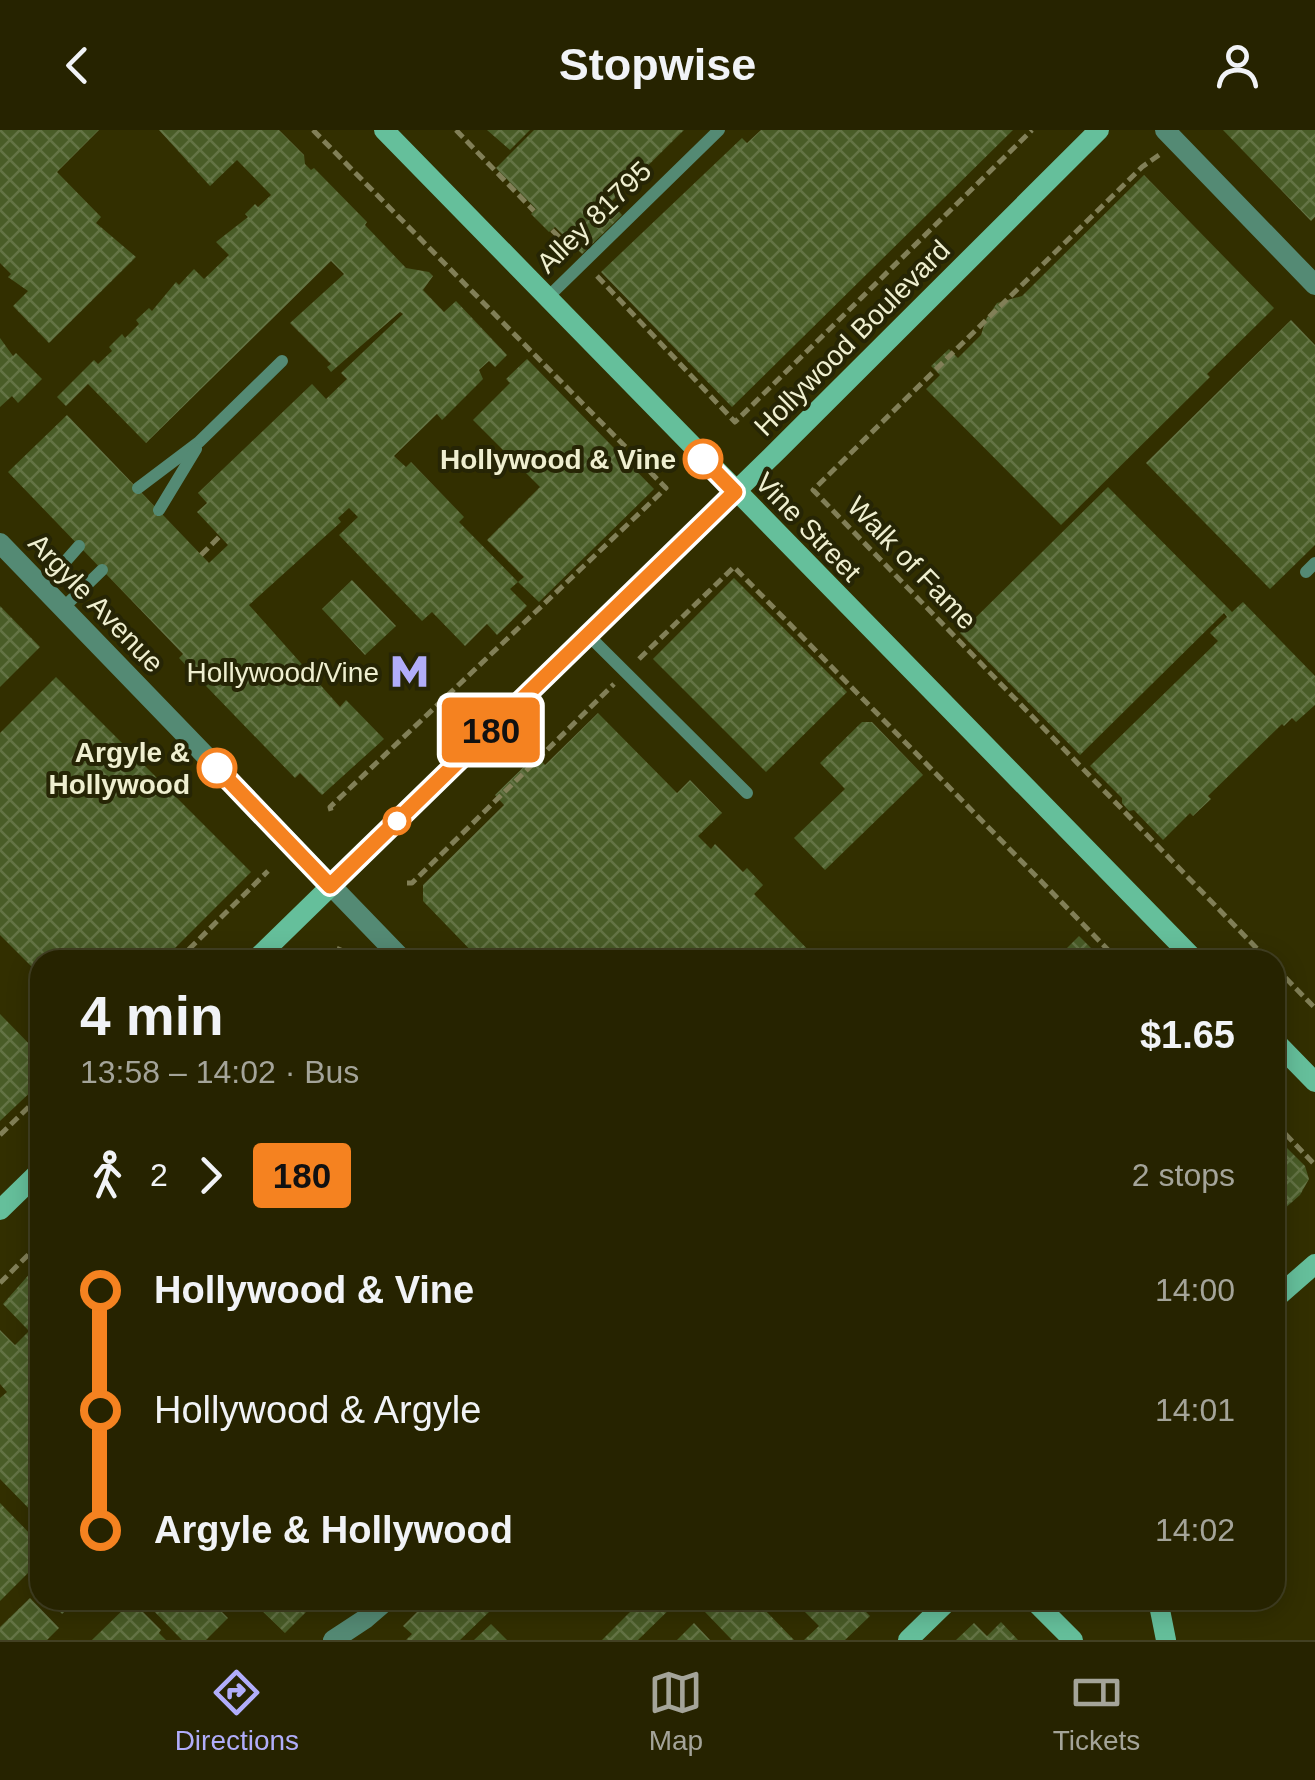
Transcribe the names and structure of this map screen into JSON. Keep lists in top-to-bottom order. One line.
{"streets":{"main road":["Hollywood Boulevard","Vine Street"],"street":["Argyle Avenue"],"lane":["Alley 81795"],"path":["Walk of Fame"]},"crossings":[["Alley 81795","Vine Street"],["Hollywood Boulevard","Vine Street"],["Hollywood Boulevard","Argyle Avenue"]],"places":{"other":["Hollywood & Vine","Argyle & Hollywood"],"metro station":["Hollywood/Vine"]},"lines":["bus line 180"],"page":{"header":"Stopwise","on_map":"180","heading":["4 min","13:58 – 14:02 · Bus","$1.65"],"legs":["2","180","2 stops"],"list":[{"name":"Hollywood & Vine","value":"14:00"},{"name":"Hollywood & Argyle","value":"14:01"},{"name":"Argyle & Hollywood","value":"14:02"}],"tabs":["Directions","Map","Tickets"]}}
